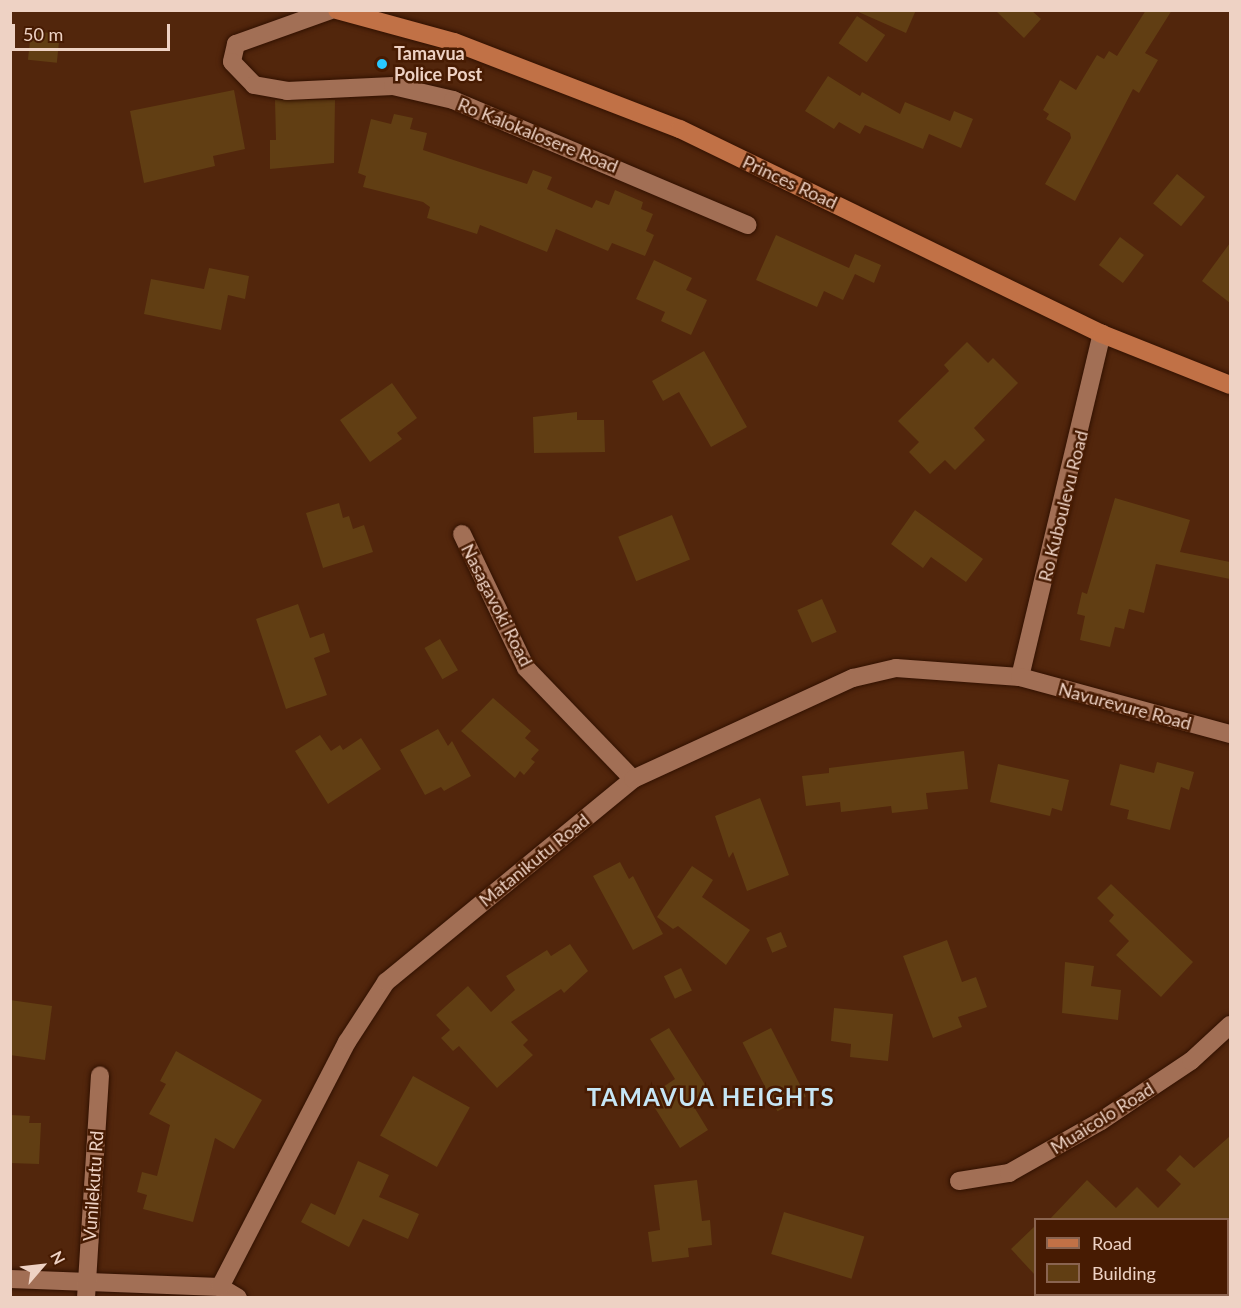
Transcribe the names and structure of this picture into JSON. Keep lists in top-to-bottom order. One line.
{"streets":{"main road":["Princes Road"],"street":["Ro Kalokalosere Road","Ro Kuboulevu Road","Nasagavoki Road","Navurevure Road","Matanikutu Road","Muaicolo Road","Vunilekutu Rd"]},"crossings":[["Princes Road","Ro Kuboulevu Road"],["Ro Kuboulevu Road","Navurevure Road"],["Ro Kuboulevu Road","Matanikutu Road"],["Nasagavoki Road","Matanikutu Road"],["Navurevure Road","Matanikutu Road"]],"districts":["TAMAVUA HEIGHTS"],"places":["Tamavua Police Post"],"legend":["Road","Building"],"scale_bar":"50 m","north":"top right"}
